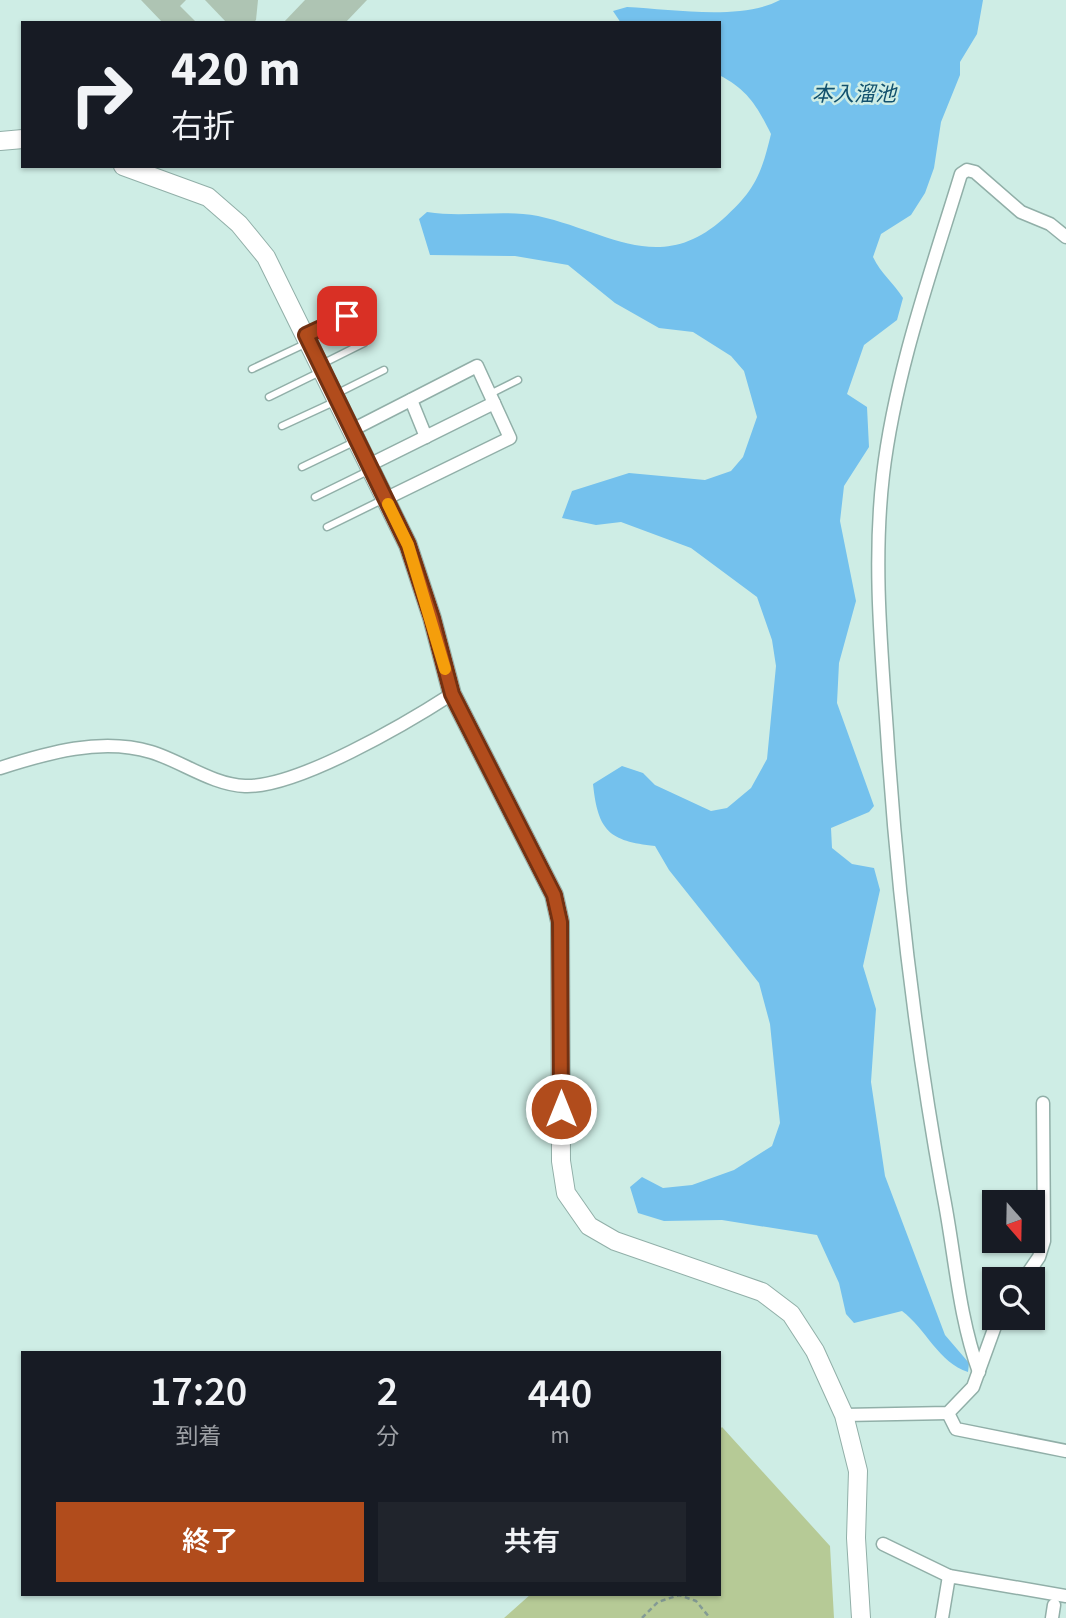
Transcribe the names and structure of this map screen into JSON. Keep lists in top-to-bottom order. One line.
{"water":["本入溜池"],"north":"bottom","page":{"turn":["420 m","右折"],"eta":["17:20","到着","2","分","440","m"],"buttons":["終了","共有"]}}
